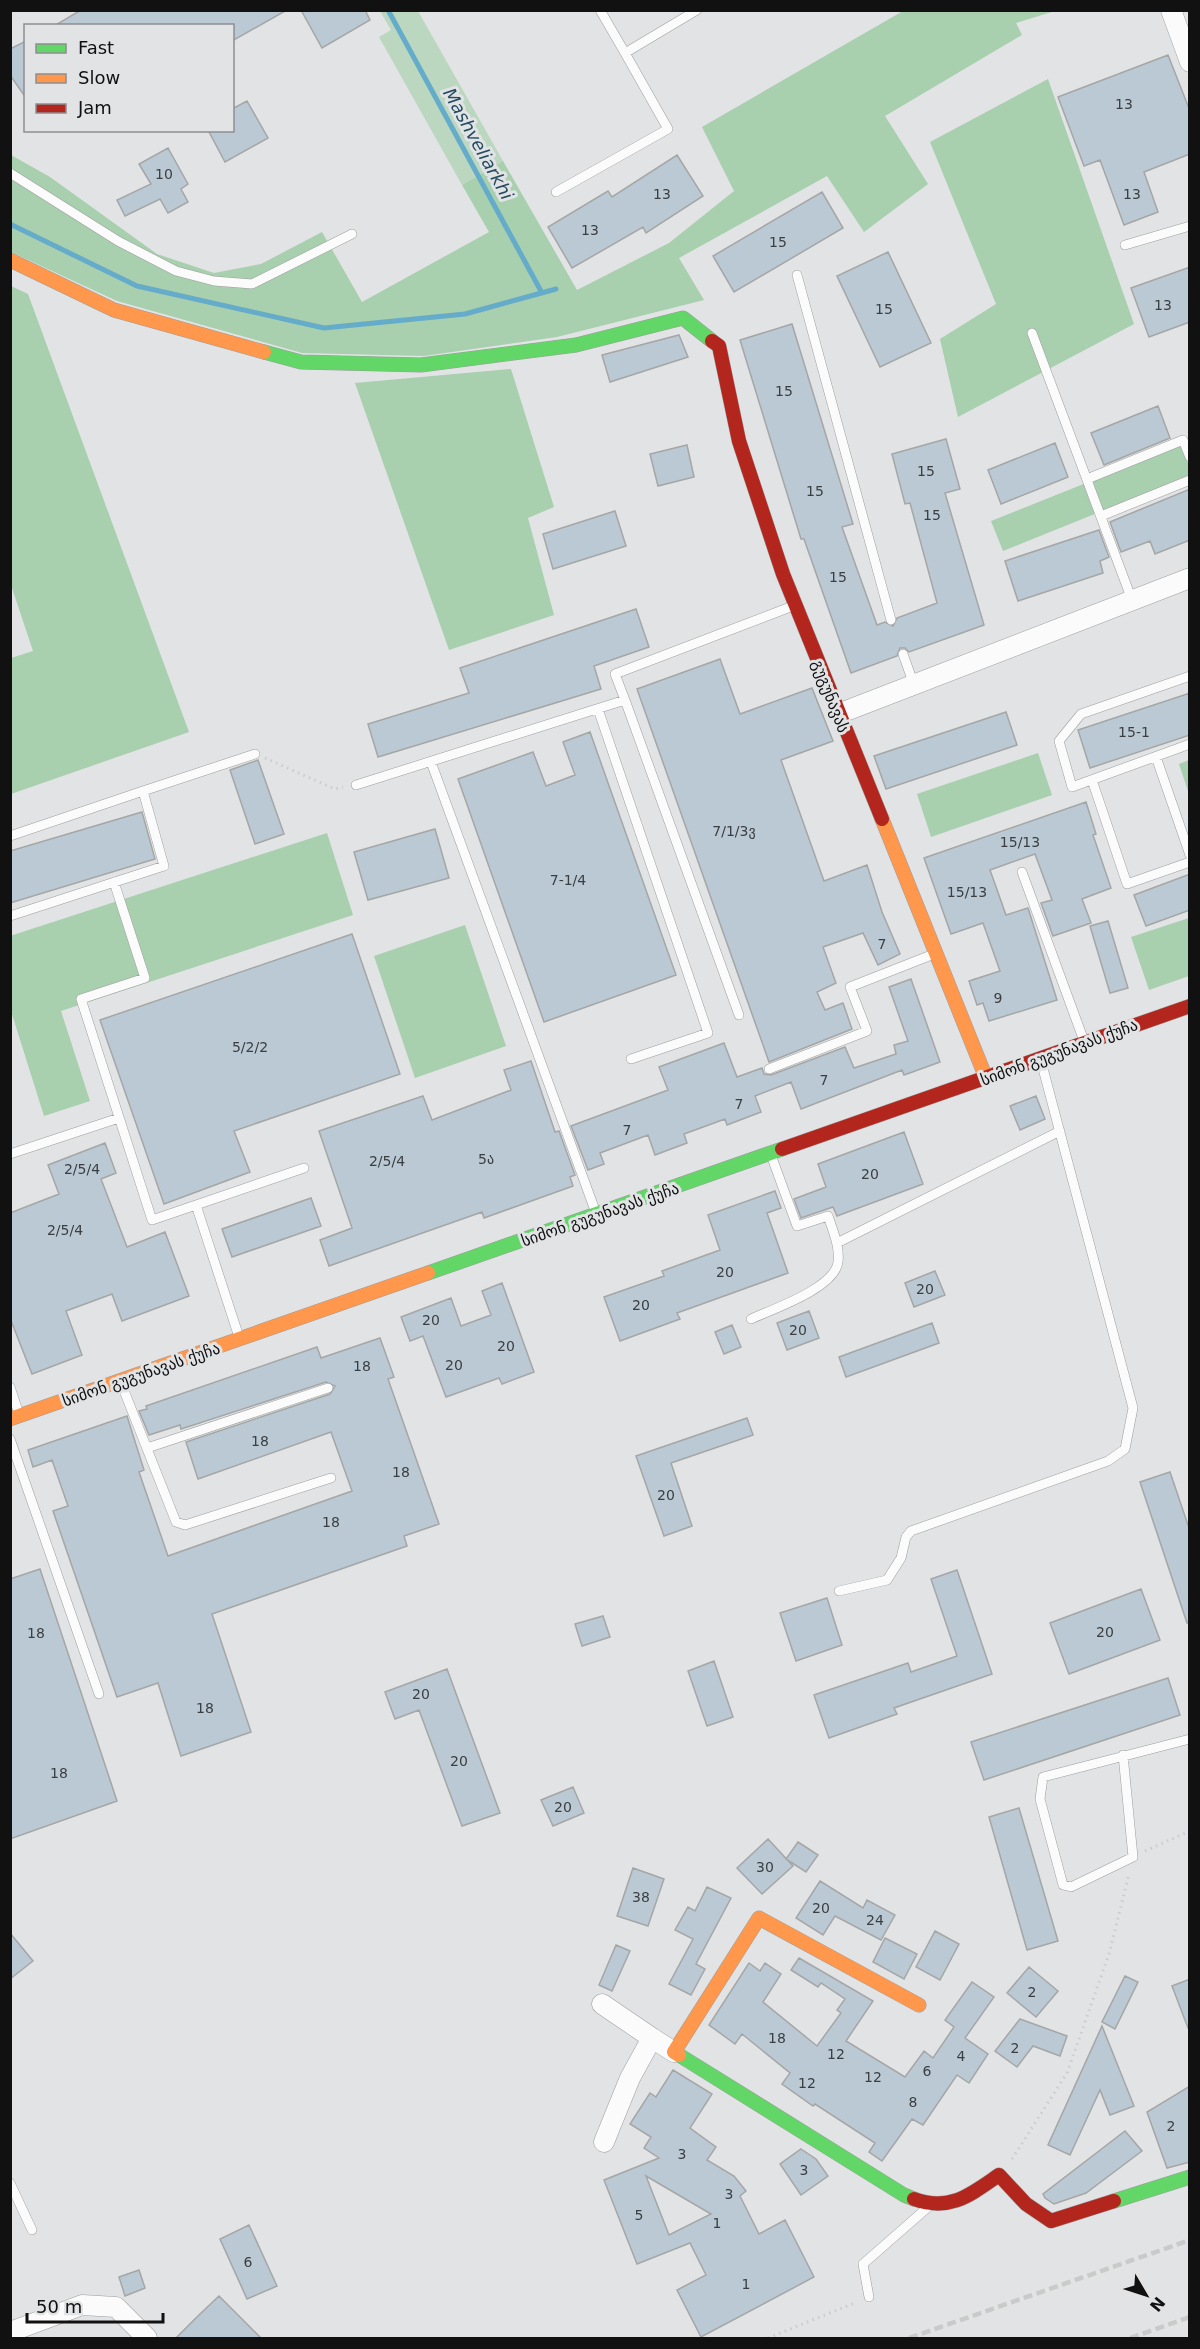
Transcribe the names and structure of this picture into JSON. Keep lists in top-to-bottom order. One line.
{"streets":{"street":["გუგუნავას","სიმონ გუგუნავას ქუჩა"]},"crossings":[["გუგუნავას","სიმონ გუგუნავას ქუჩა"]],"water":["Mashveliarkhi"],"house_numbers":["13","10","13","13","13","15","13","15","15","15","15","15","15","15-1","7/1/3ვ","15/13","7-1/4","15/13","7","9","5/2/2","7","7","7","5ა","2/5/4","2/5/4","20","2/5/4","20","20","20","20","20","20","20","18","18","18","20","18","20","18","20","18","20","18","20","30","38","20","24","2","18","2","12","4","6","12","12","8","2","3","3","3","5","1","6","1"],"legend":["Fast","Slow","Jam"],"scale_bar":"50 m","north":"bottom right"}
